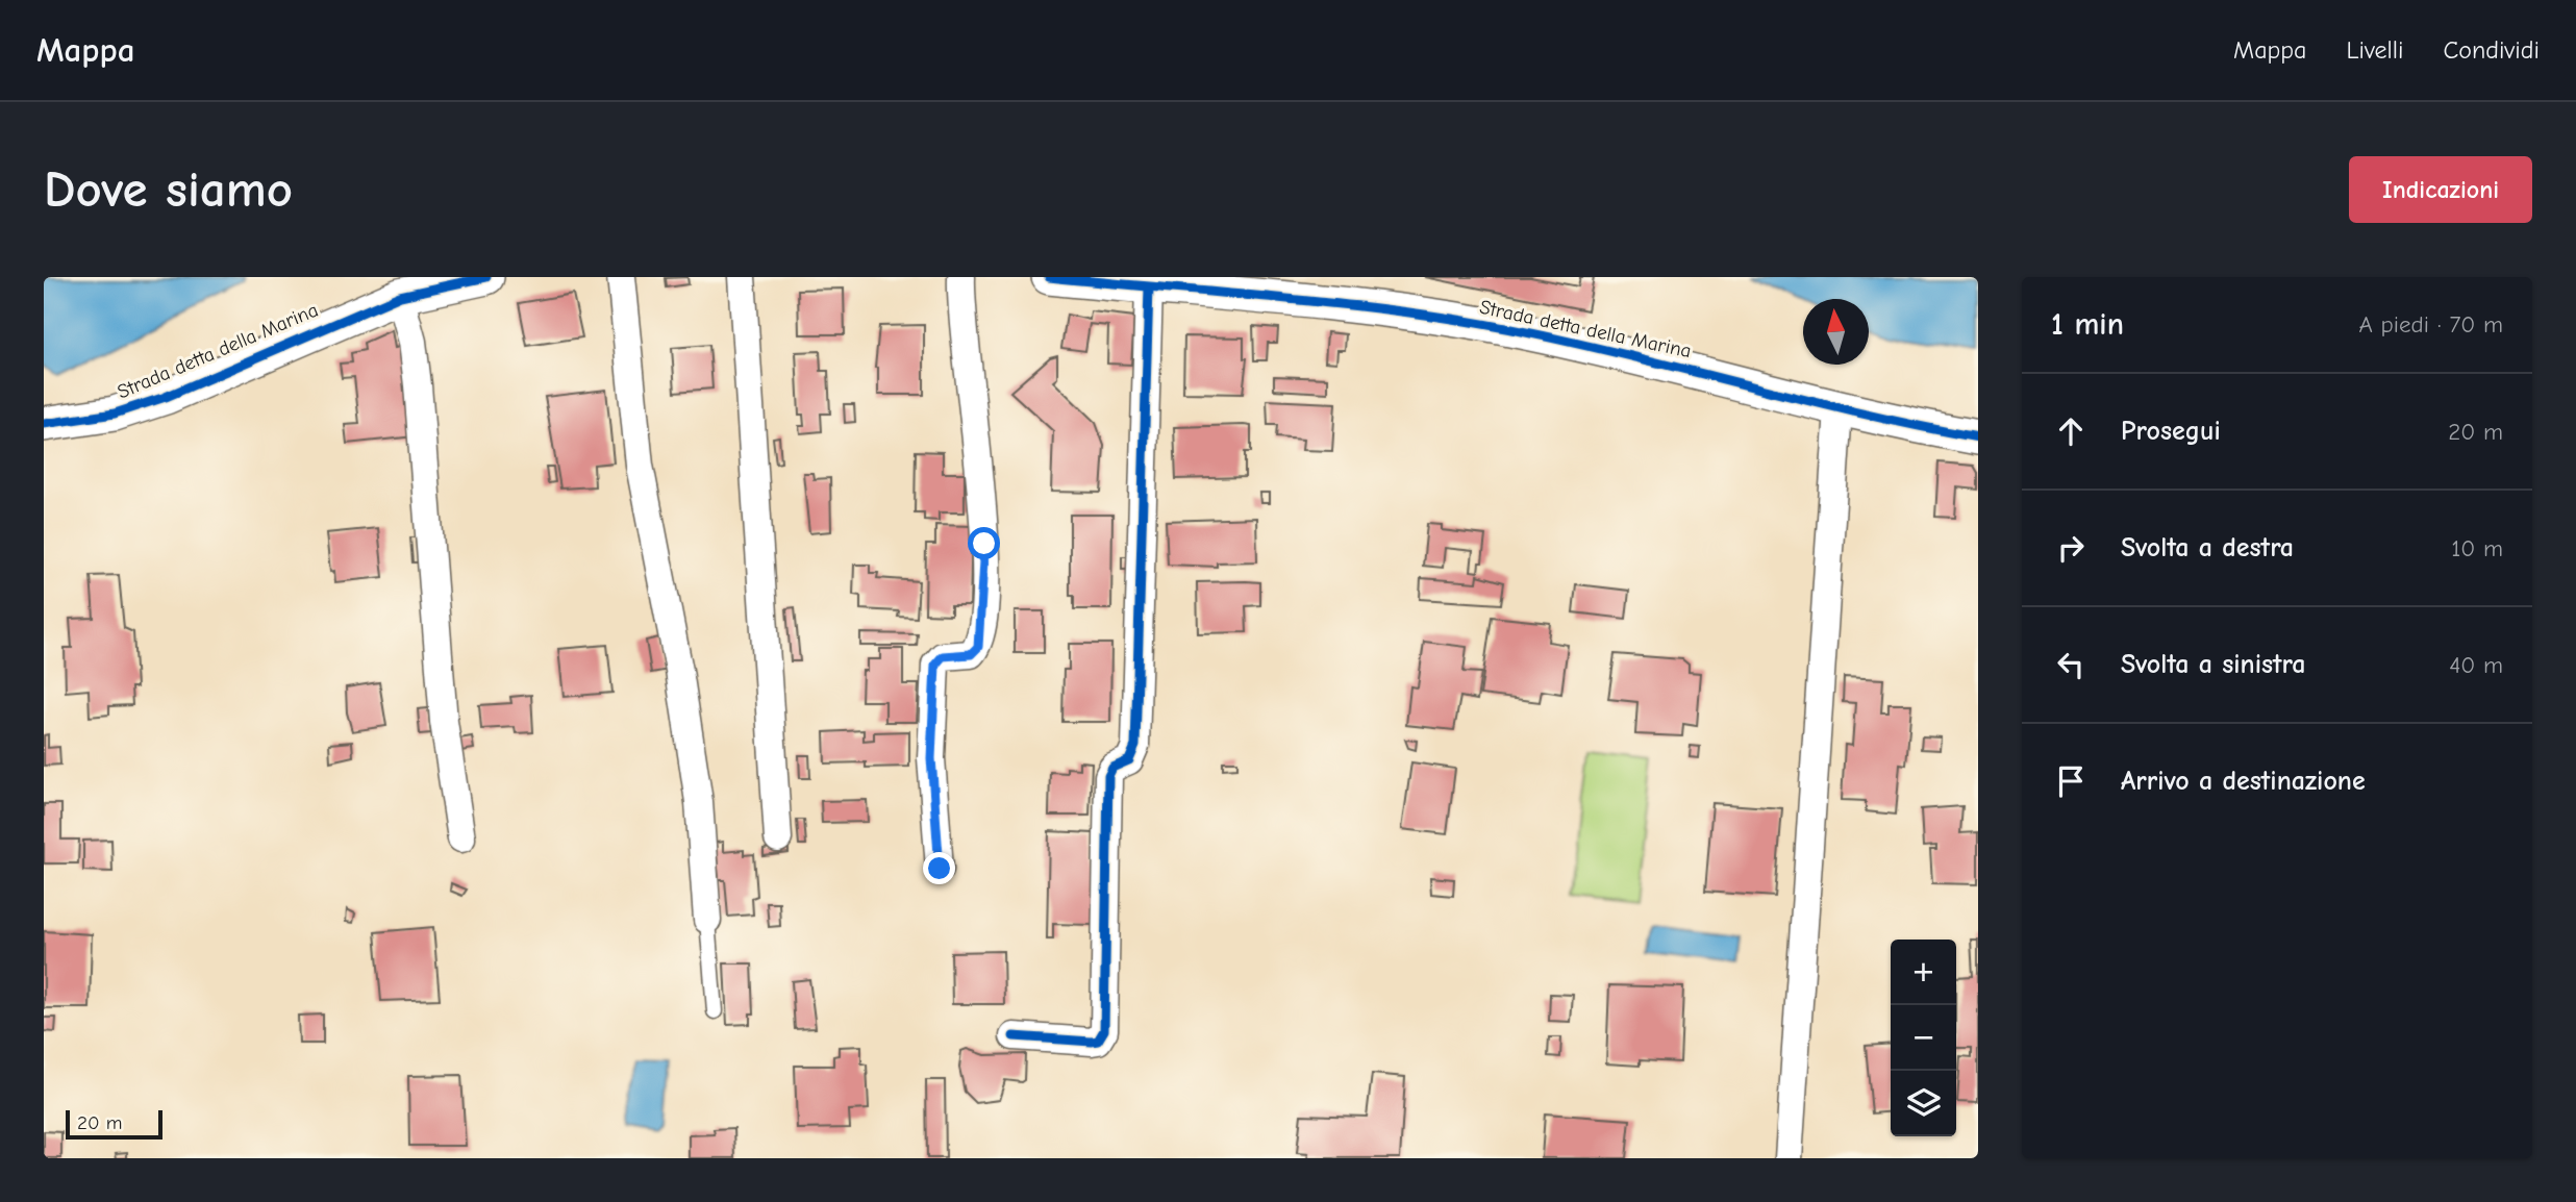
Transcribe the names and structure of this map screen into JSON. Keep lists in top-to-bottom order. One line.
{"streets":{"street":["Strada detta della Marina"]},"scale_bar":"20 m","north":"top","page":{"header":"Mappa","nav":["Mappa","Livelli","Condividi"],"buttons":"Indicazioni","title":"Dove siamo","heading":["1 min","A piedi · 70 m"],"list":[["Prosegui","20 m"],["Svolta a destra","10 m"],["Svolta a sinistra","40 m"],"Arrivo a destinazione"],"map_buttons":["+","−"],"scale":"20 m"}}
